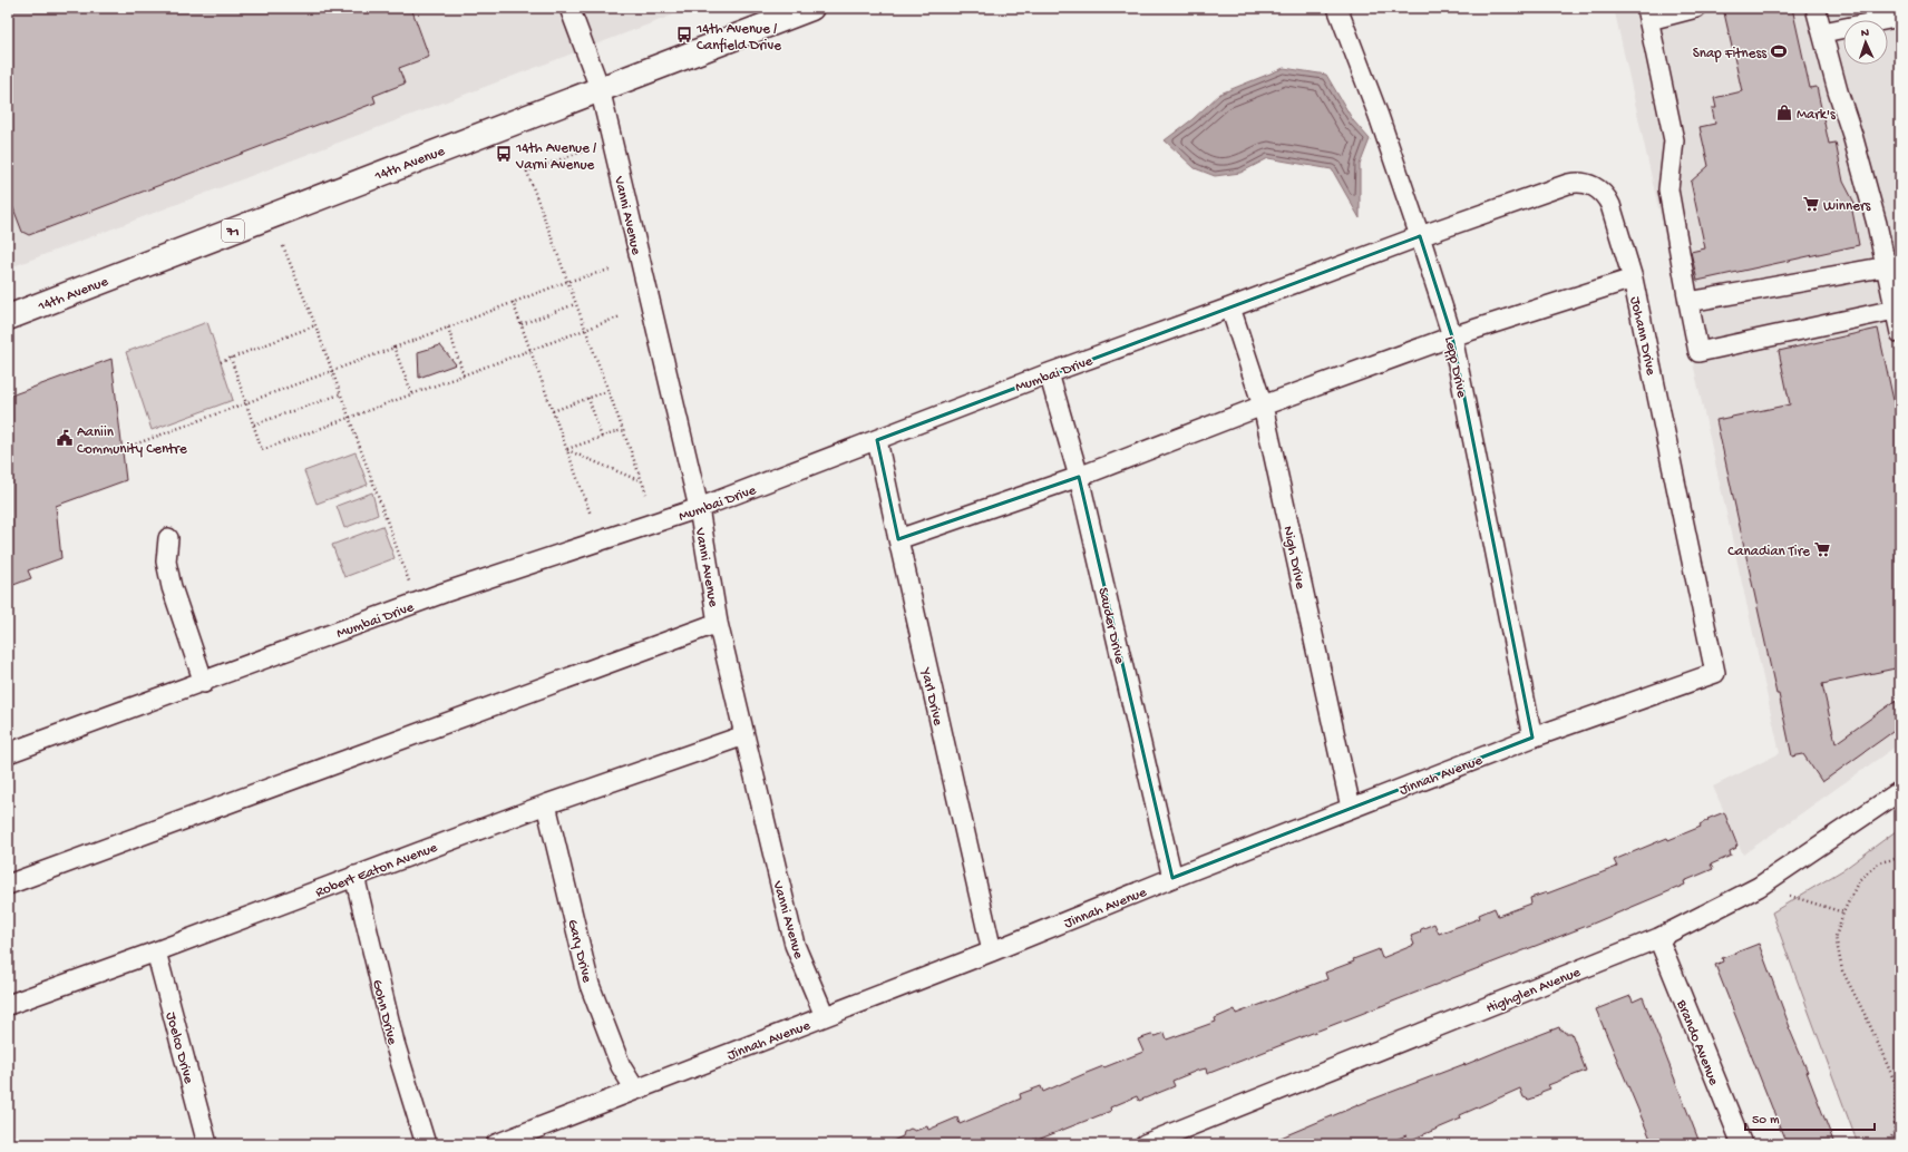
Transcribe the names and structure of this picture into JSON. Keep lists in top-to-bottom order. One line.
{"streets":{"main road":["14th Avenue","71"],"street":["Vanni Avenue","Johann Drive","Lepp Drive","Mumbai Drive","Nigh Drive","Sauder Drive","Yarl Drive","Jinnah Avenue","Robert Eaton Avenue","Gary Drive","Highglen Avenue","Gohn Drive","Brando Avenue","Joelco Drive"]},"crossings":[["14th Avenue","Vanni Avenue"],["Vanni Avenue","Mumbai Drive"],["Vanni Avenue","Jinnah Avenue"],["Vanni Avenue","Robert Eaton Avenue"],["Johann Drive","Lepp Drive"],["Johann Drive","Mumbai Drive"],["Johann Drive","Jinnah Avenue"],["Lepp Drive","Mumbai Drive"],["Lepp Drive","Jinnah Avenue"],["Mumbai Drive","Nigh Drive"],["Mumbai Drive","Sauder Drive"],["Mumbai Drive","Yarl Drive"],["Nigh Drive","Jinnah Avenue"],["Sauder Drive","Jinnah Avenue"],["Yarl Drive","Jinnah Avenue"],["Jinnah Avenue","Gary Drive"],["Robert Eaton Avenue","Gary Drive"],["Robert Eaton Avenue","Gohn Drive"],["Robert Eaton Avenue","Joelco Drive"],["Highglen Avenue","Brando Avenue"]],"places":{"bus stop":["14th Avenue / Canfield Drive","14th Avenue / Varni Avenue"],"sports":["Snap Fitness"],"shop":["Mark's"],"supermarket":["Winners","Canadian Tire"],"public building":["Aaniin Community Centre"]},"scale_bar":"50 m","north":"top"}
